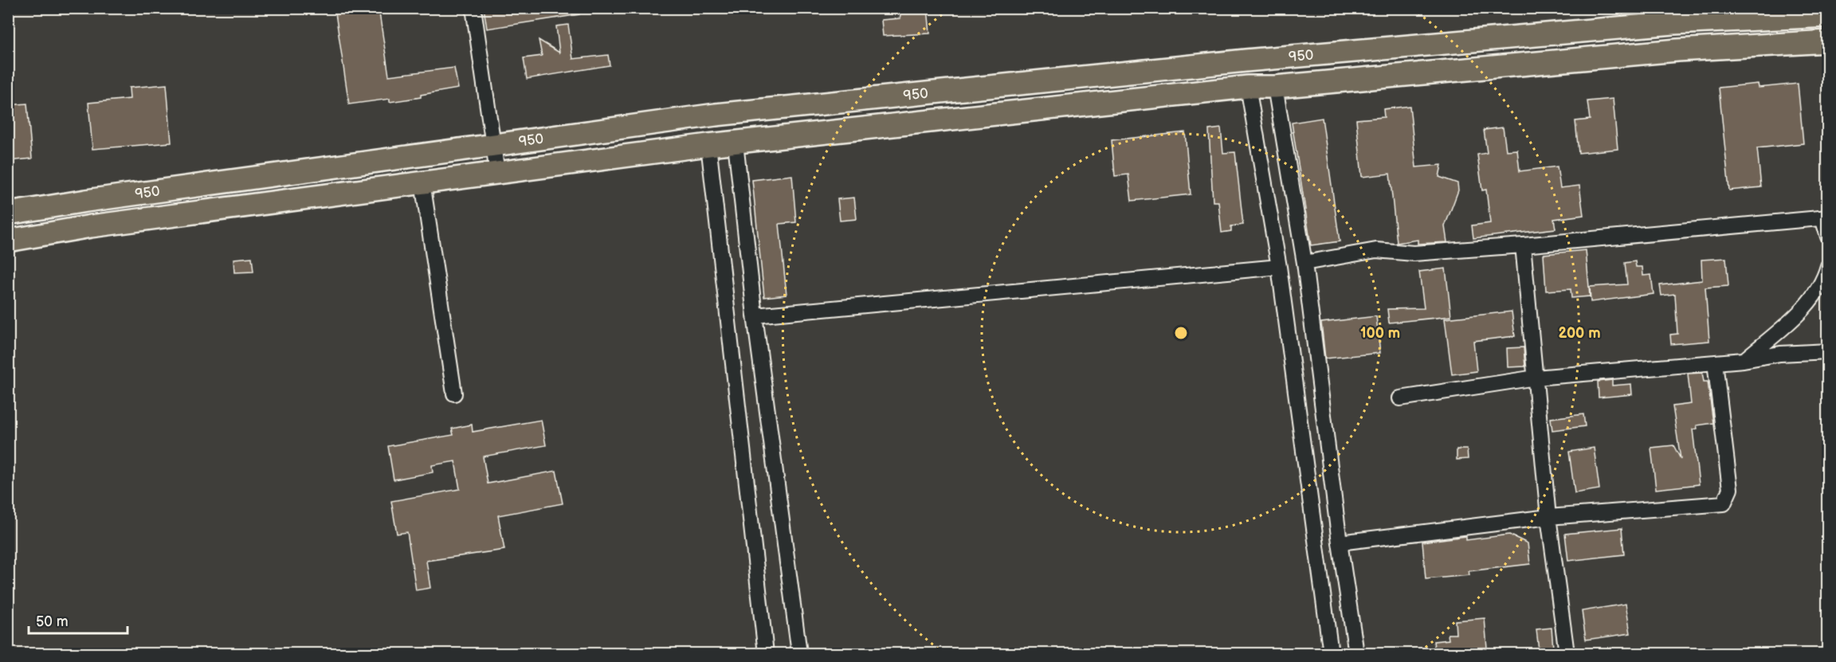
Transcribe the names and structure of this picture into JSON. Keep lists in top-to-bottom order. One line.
{"streets":{"main road":["950"]},"scale_bar":"50 m","rings":["100 m","200 m"]}
